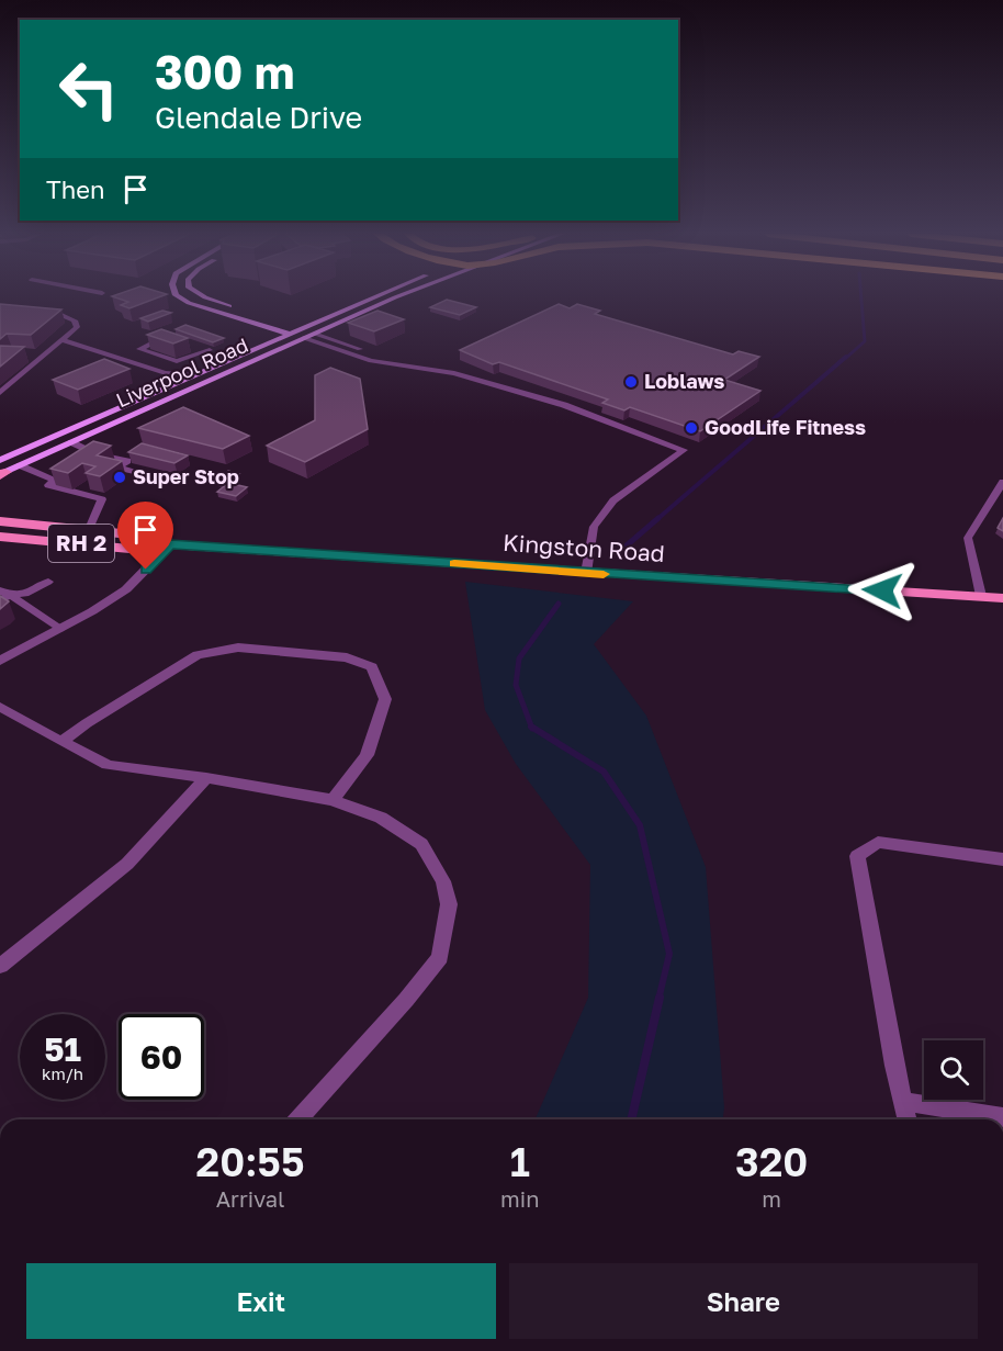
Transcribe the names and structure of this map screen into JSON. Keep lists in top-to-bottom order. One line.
{"streets":{"main road":["Liverpool Road","RH 2","Kingston Road"]},"places":["Loblaws","GoodLife Fitness","Super Stop"],"page":{"turn":["300 m","Glendale Drive"],"then":"Then","speed":"51 km/h","limit":"60","eta":["20:55","Arrival","1","min","320","m"],"buttons":["Exit","Share"]}}
